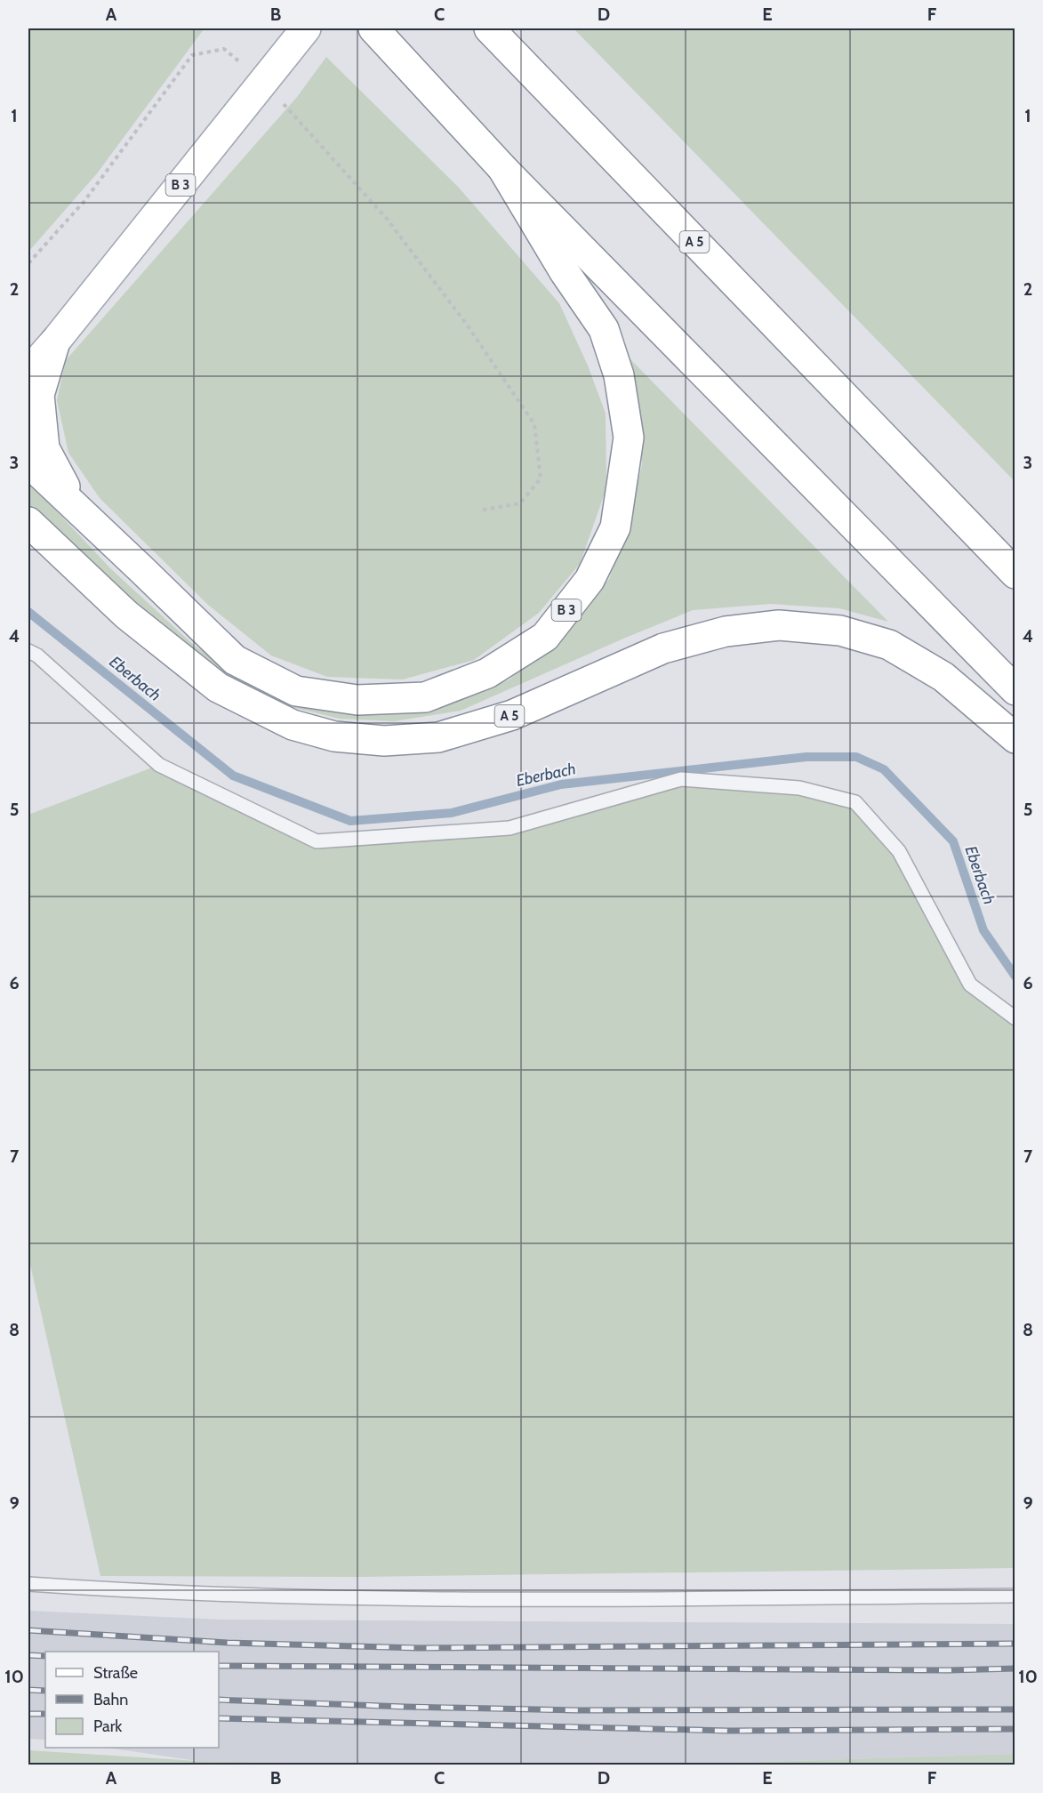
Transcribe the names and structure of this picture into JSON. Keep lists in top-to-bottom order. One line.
{"streets":{"main road":["B 3","A 5"]},"water":["Eberbach"],"legend":["Straße","Bahn","Park"],"grid":{"columns":["A","B","C","D","E","F"],"rows":["1","2","3","4","5","6","7","8","9","10"]}}
